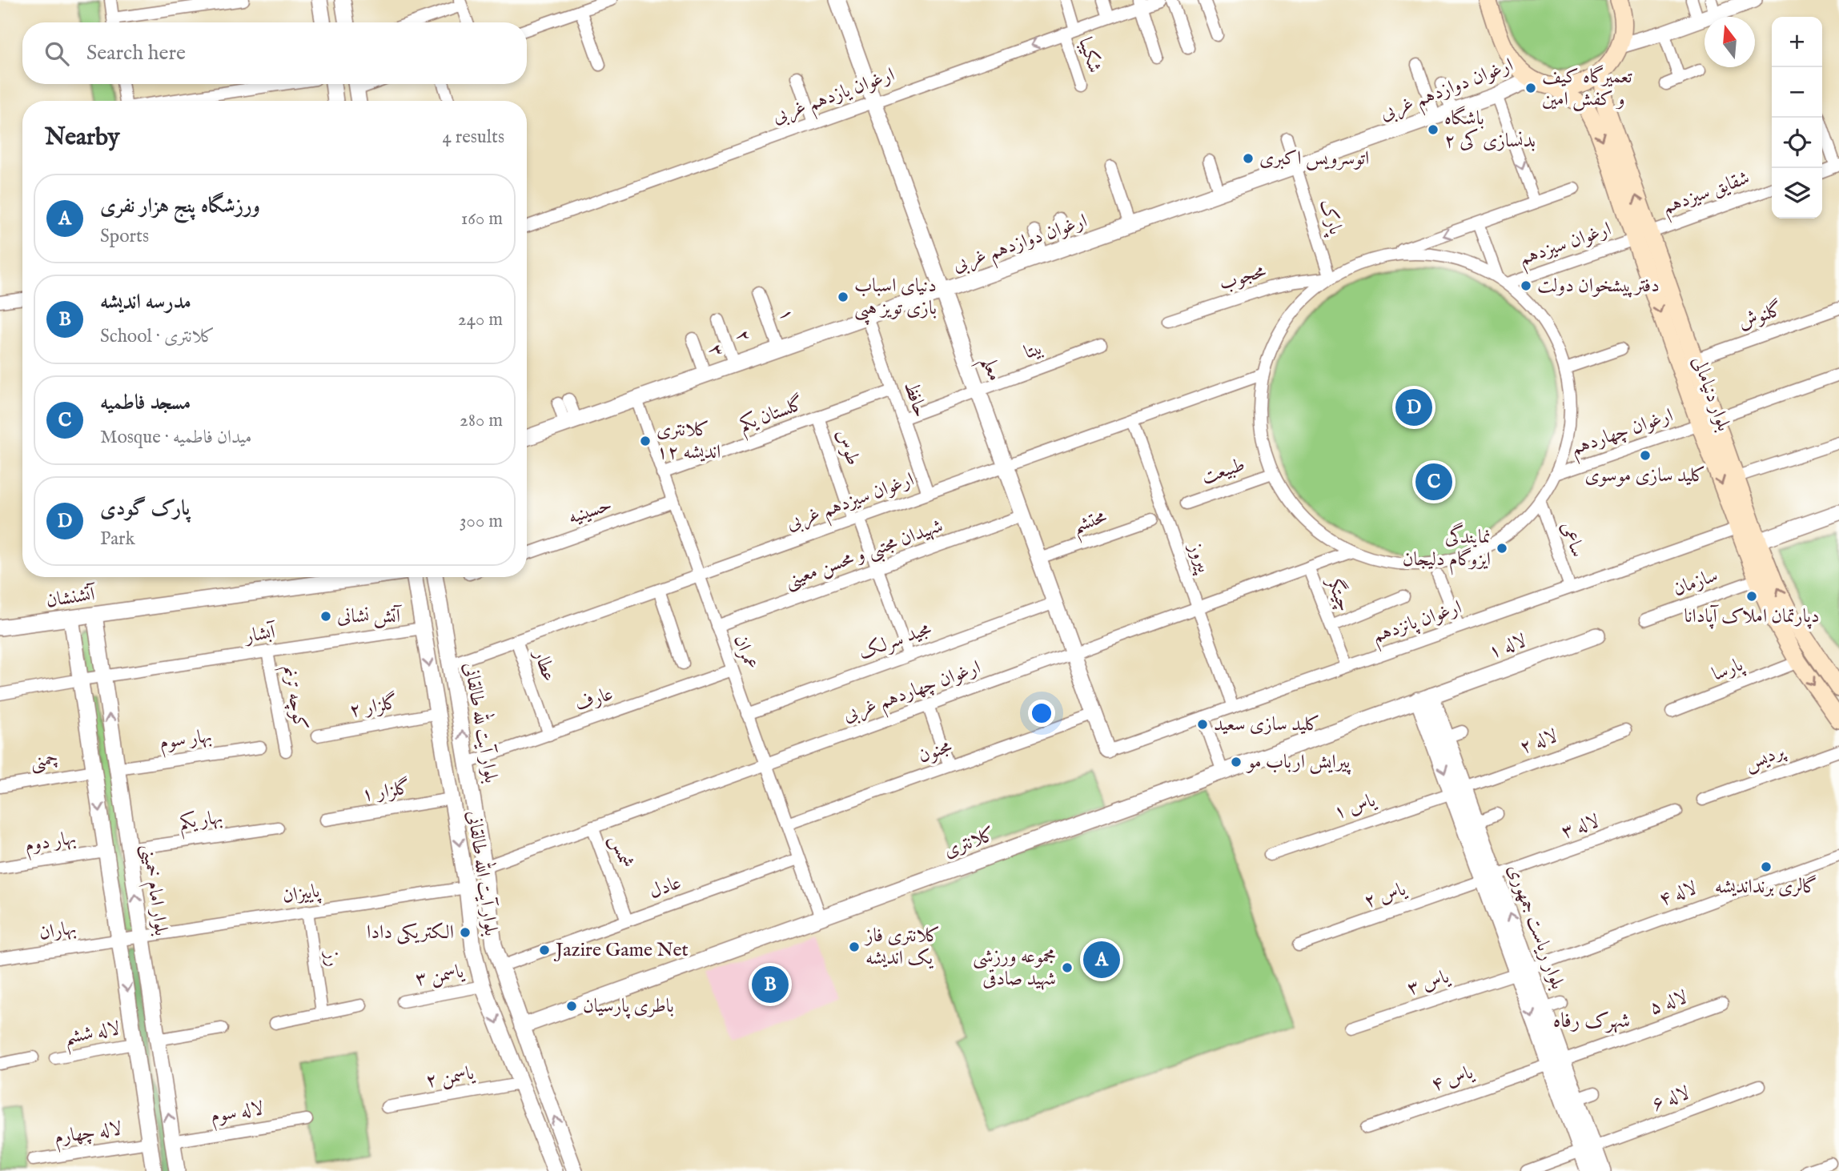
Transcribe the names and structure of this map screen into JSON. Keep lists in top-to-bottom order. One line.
{"streets":{"main road":["بلوار دنیامالی"],"street":["شکیبا","ارغوان دوازدهم غربی","ارغوان یازدهم غربی","شقایق سیزدهم","پارک","ارغوان سیزدهم","محجوب","۱","گلنوش","۲","۳","بیتا","معلم","حافظ","گلستان یکم","ارغوان چهاردهم","طوس","طبیعت","ارغوان سیزدهم غربی","حسینیه","محتشم","ساعی","شهیدان مجتبی و محسن معینی","پیروز","سازمان","چیتگر","آتشنشان","ارغوان پانزدهم","آبشار","مجید سرلک","لاله ۱","عمران","عطار","پارسا","ارغوان چهاردهم غربی","کوچه ترنم","عارف","گلزار ۲","بلوار آیت لله طالقانی","بهار سوم","لاله ۲","مجنون","پردیس","چمنی","گلزار ۱","یاس ۱","بهار یکم","لاله ۳","بهار دوم","کلانتری","شمس","بلوار آیت الله طالقانی","عادل","بلوار امام خمینی","پاییزان","لاله ۴","یاس ۲","بلوار ریاست جمهوری","بهاران","رز","یاسمن ۳","یاس ۳","لاله ۵","لاله ششم","یاسمن ۲","یاس ۴","لاله ۶","لاله سوم","لاله چهارم"]},"crossings":[["شکیبا","ارغوان یازدهم غربی"],["ارغوان دوازدهم غربی","پارک"],["ارغوان دوازدهم غربی","۱"],["ارغوان دوازدهم غربی","۲"],["ارغوان دوازدهم غربی","۳"],["ارغوان دوازدهم غربی","معلم"],["ارغوان دوازدهم غربی","حافظ"],["ارغوان دوازدهم غربی","عمران"],["ارغوان یازدهم غربی","معلم"],["شقایق سیزدهم","ارغوان سیزدهم"],["شقایق سیزدهم","بلوار دنیامالی"],["پارک","محجوب"],["ارغوان سیزدهم","بلوار دنیامالی"],["گلنوش","بلوار دنیامالی"],["بیتا","معلم"],["بیتا","حافظ"],["معلم","ارغوان سیزدهم غربی"],["معلم","محتشم"],["معلم","شهیدان مجتبی و محسن معینی"],["معلم","ارغوان پانزدهم"],["معلم","مجید سرلک"],["معلم","ارغوان چهاردهم غربی"],["معلم","مجنون"],["بلوار دنیامالی","ارغوان چهاردهم"],["بلوار دنیامالی","سازمان"],["بلوار دنیامالی","ارغوان پانزدهم"],["بلوار دنیامالی","پارسا"],["حافظ","گلستان یکم"],["حافظ","ارغوان سیزدهم غربی"],["گلستان یکم","طوس"],["گلستان یکم","عمران"],["طوس","ارغوان سیزدهم غربی"],["طوس","شهیدان مجتبی و محسن معینی"],["طوس","مجید سرلک"],["ارغوان سیزدهم غربی","پیروز"],["ارغوان سیزدهم غربی","عمران"],["ارغوان سیزدهم غربی","عطار"],["ارغوان سیزدهم غربی","بلوار آیت لله طالقانی"],["حسینیه","عمران"],["ساعی","ارغوان پانزدهم"],["شهیدان مجتبی و محسن معینی","عمران"],["پیروز","ارغوان پانزدهم"],["پیروز","ارغوان چهاردهم غربی"],["چیتگر","ارغوان پانزدهم"],["چیتگر","ارغوان چهاردهم غربی"],["آتشنشان","بلوار امام خمینی"],["آبشار","کوچه ترنم"],["آبشار","بلوار آیت الله طالقانی"],["آبشار","بلوار امام خمینی"],["مجید سرلک","عمران"],["لاله ۱","کلانتری"],["لاله ۱","بلوار ریاست جمهوری"],["عمران","ارغوان چهاردهم غربی"],["عمران","عارف"],["عمران","مجنون"],["عمران","کلانتری"],["عمران","عادل"],["عطار","عارف"],["ارغوان چهاردهم غربی","بلوار آیت لله طالقانی"],["ارغوان چهاردهم غربی","شمس"],["عارف","بلوار آیت لله طالقانی"],["گلزار ۲","بلوار آیت الله طالقانی"],["بلوار آیت لله طالقانی","کلانتری"],["بلوار آیت لله طالقانی","عادل"],["بهار سوم","بلوار امام خمینی"],["لاله ۲","یاس ۱"],["لاله ۲","بلوار ریاست جمهوری"],["چمنی","بلوار امام خمینی"],["گلزار ۱","بلوار آیت الله طالقانی"],["یاس ۱","بلوار ریاست جمهوری"],["بهار یکم","بلوار امام خمینی"],["لاله ۳","یاس ۲"],["لاله ۳","بلوار ریاست جمهوری"],["بهار دوم","بلوار امام خمینی"],["کلانتری","بلوار ریاست جمهوری"],["شمس","عادل"],["بلوار آیت الله طالقانی","پاییزان"],["بلوار آیت الله طالقانی","یاسمن ۳"],["بلوار آیت الله طالقانی","یاسمن ۲"],["بلوار امام خمینی","پاییزان"],["بلوار امام خمینی","بهاران"],["بلوار امام خمینی","لاله ششم"],["بلوار امام خمینی","لاله سوم"],["بلوار امام خمینی","لاله چهارم"],["پاییزان","بهاران"],["پاییزان","رز"],["لاله ۴","بلوار ریاست جمهوری"],["لاله ۴","یاس ۳"],["یاس ۲","بلوار ریاست جمهوری"],["بلوار ریاست جمهوری","یاس ۳"],["بلوار ریاست جمهوری","لاله ۵"],["بلوار ریاست جمهوری","یاس ۴"],["بلوار ریاست جمهوری","لاله ۶"],["لاله ۵","یاس ۴"]],"one_way":["بلوار آیت لله طالقانی","بلوار آیت الله طالقانی"],"districts":["شهرک رفاه"],"places":["تعمیرگاه کیف و کفش امین","باشگاه بدنسازی کی ۲","اتوسرویس اکبری","دفترپیشخوان دولت","دنیای اسباب بازی تویز هپی","کلانتری ۱۲ اندیشه","کلید سازی موسوی","نمایندگی ایزوگام دلیجان","دپارتمان املاک آپادانا","آتش نشانی","کلید سازی سعید","پیرایش ارباب مو","گالری برنداندیشه","الکتریکی دادا","کلانتری فاز یک اندیشه","Jazire Game Net","مجموعه ورزشی شهید صادقی","باطری پارسيان"],"north":"top","page":{"map_buttons":["+","−"],"search":"Search here","heading":["Nearby","4 results"],"list":[{"mark":"A","name":"ورزشگاه پنج هزار نفری","note":"Sports","value":"160 m"},{"mark":"B","name":"مدرسه اندیشه","note":"School · کلانتری","value":"240 m"},{"mark":"C","name":"مسجد فاطمیه","note":"Mosque · میدان فاطمیه","value":"280 m"},{"mark":"D","name":"پارک گودی","note":"Park","value":"300 m"}],"pins":["D","C","A","B"]}}
